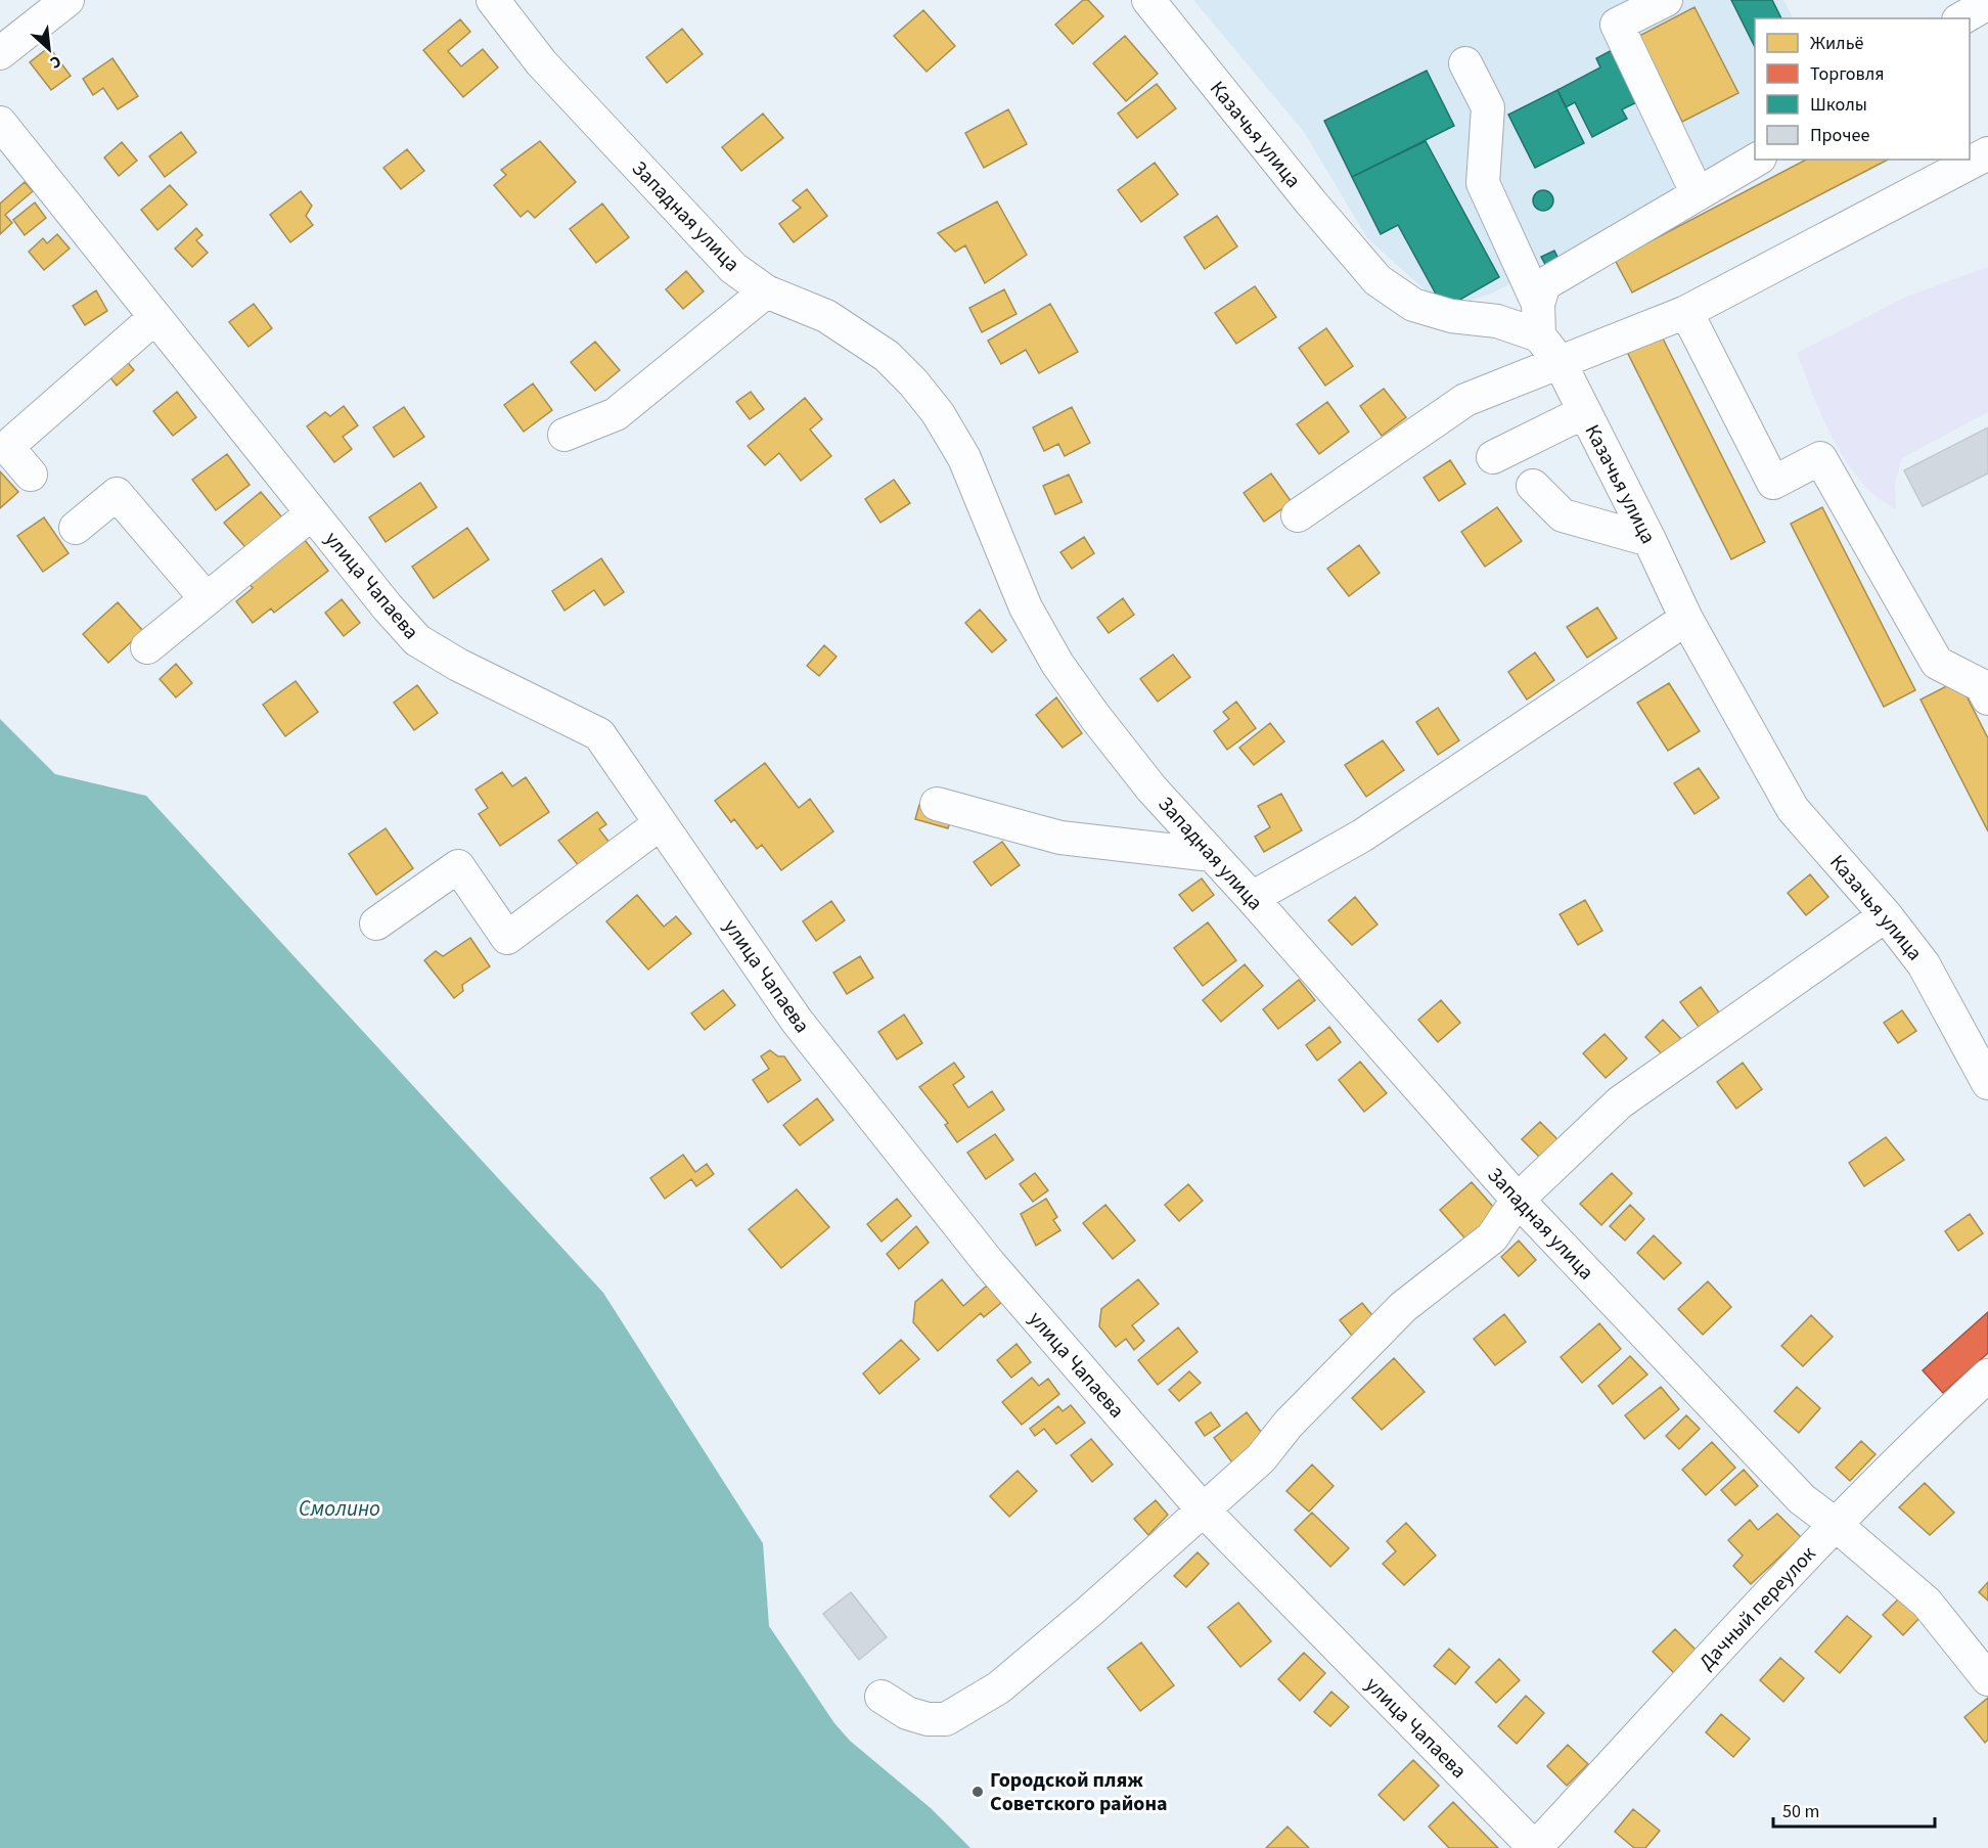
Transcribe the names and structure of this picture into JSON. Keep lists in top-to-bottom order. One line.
{"streets":{"street":["Казачья улица","Западная улица","улица Чапаева","Дачный переулок"]},"crossings":[["Западная улица","Дачный переулок"],["улица Чапаева","Дачный переулок"]],"water":["Смолино"],"places":["Городской пляж Советского района"],"legend":["Жильё","Торговля","Школы","Прочее"],"scale_bar":"50 m","north":"bottom right"}
